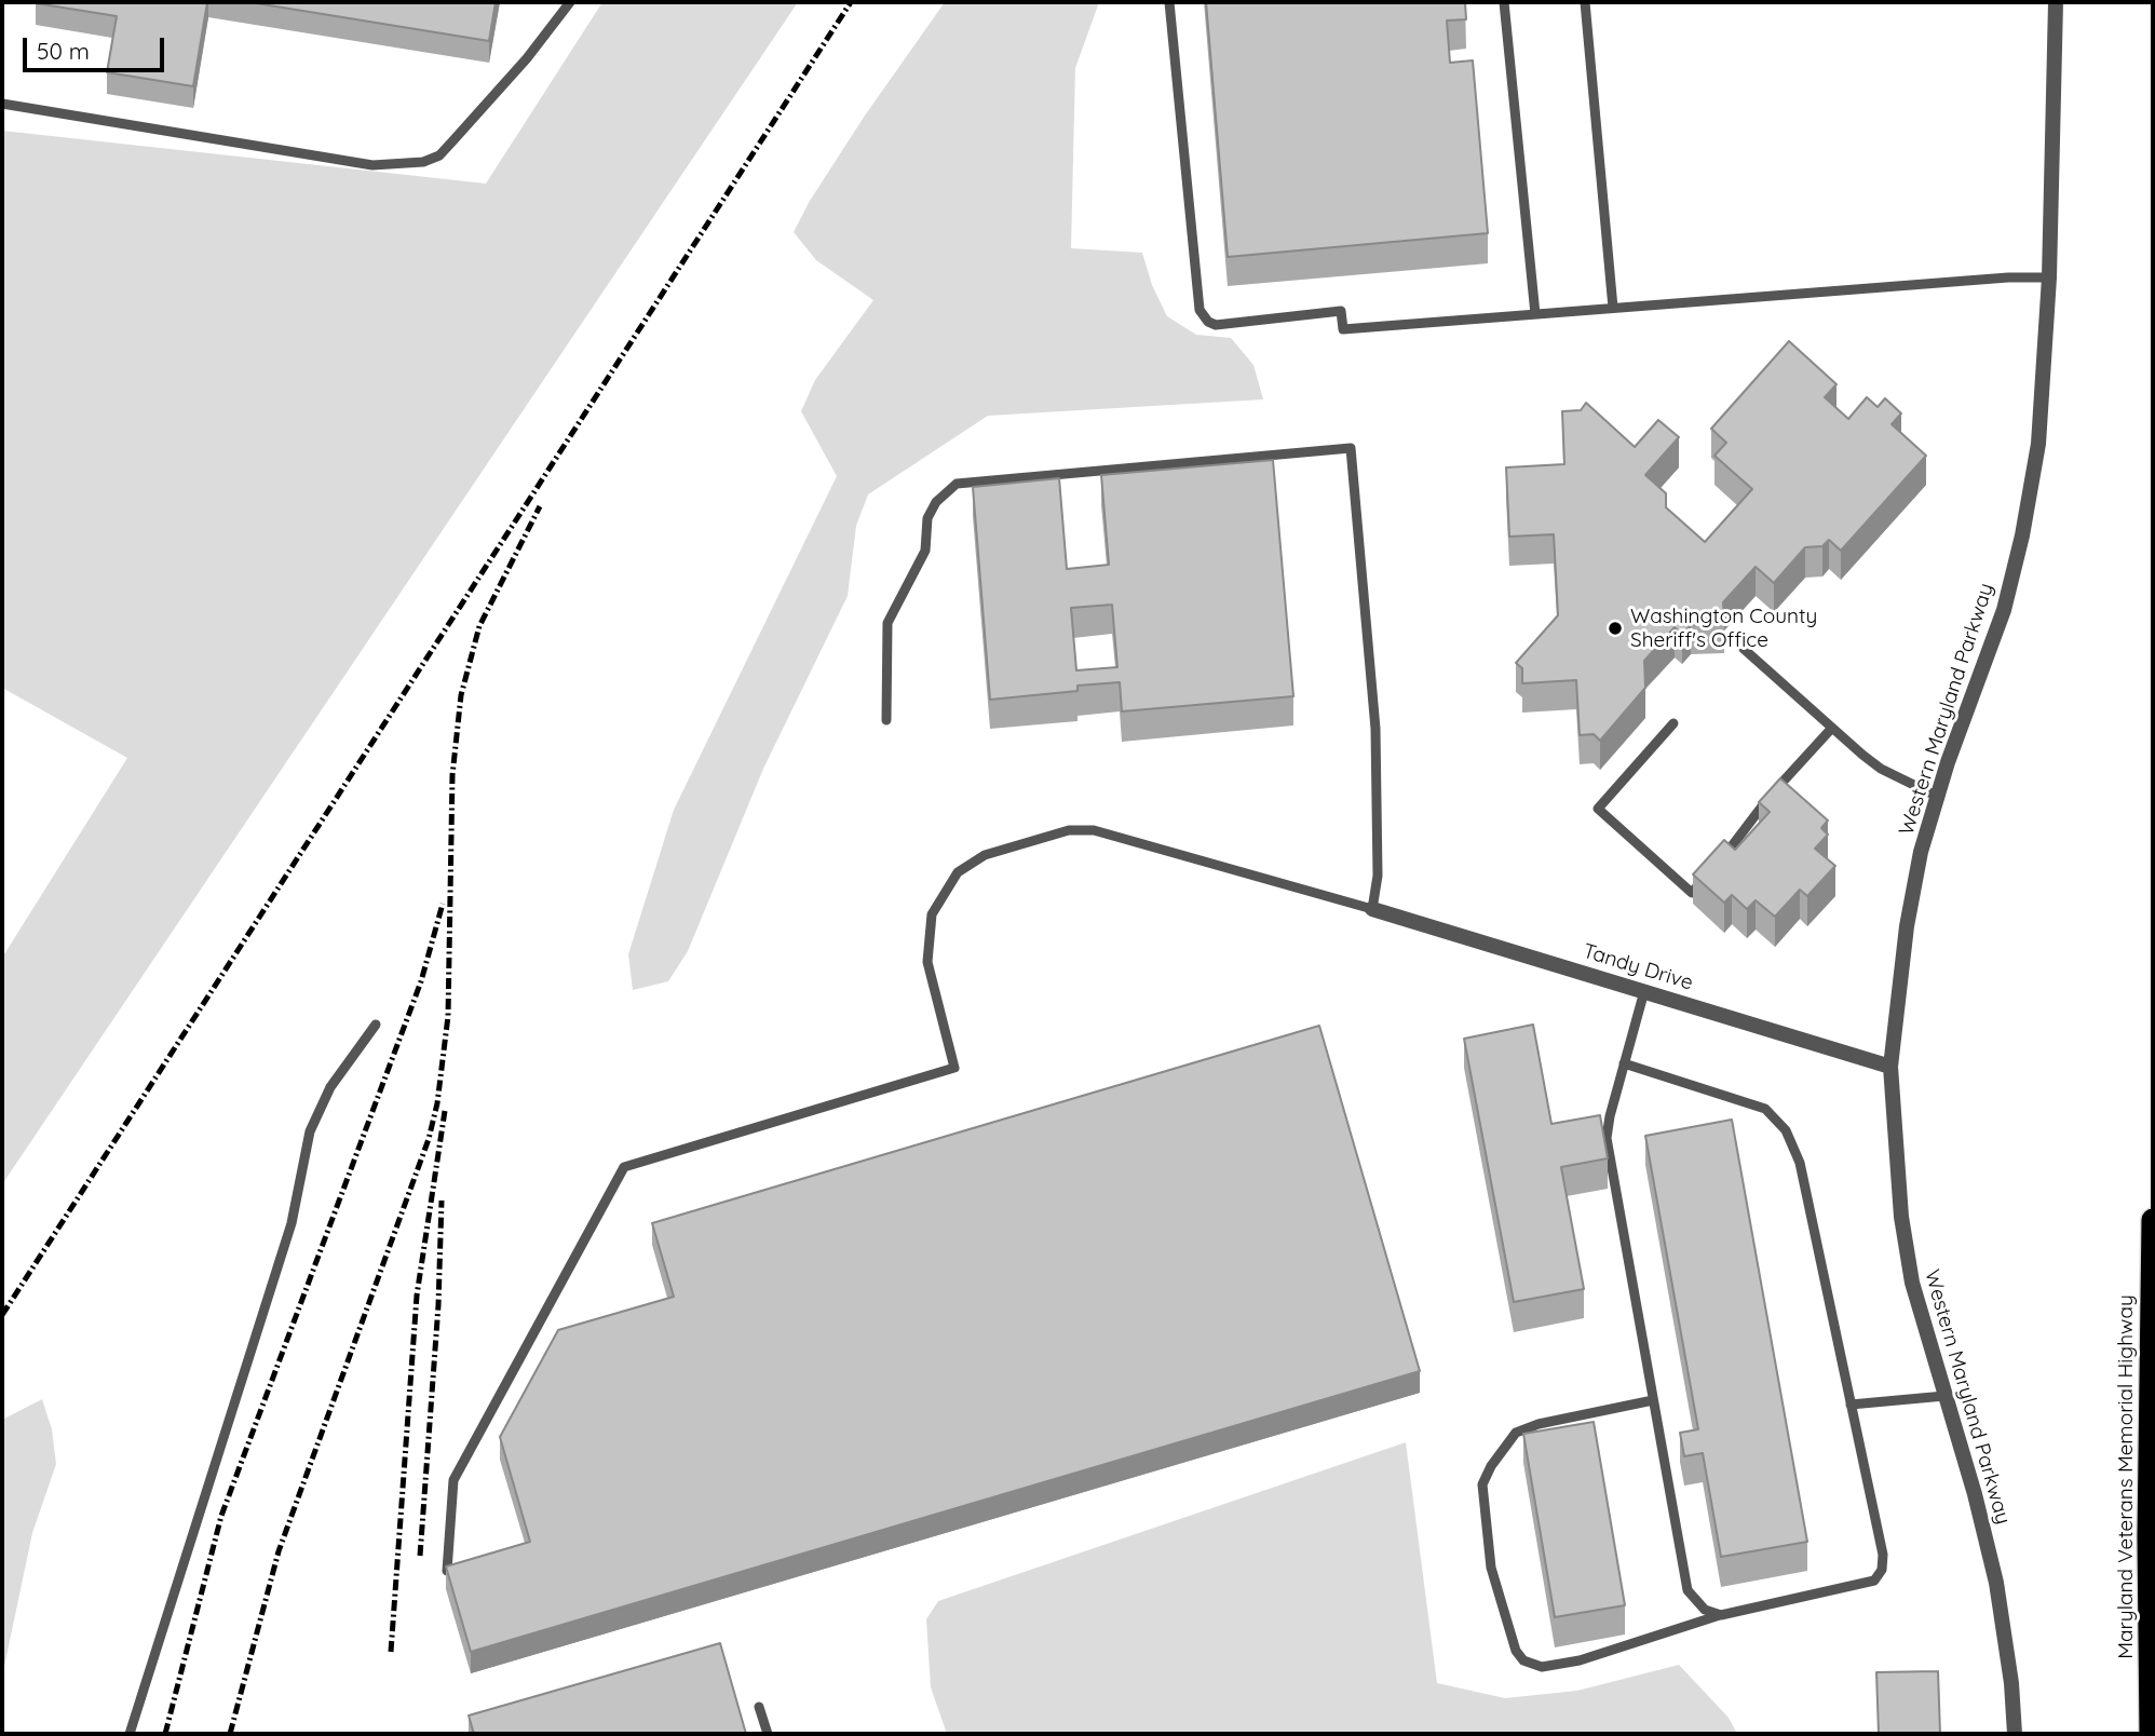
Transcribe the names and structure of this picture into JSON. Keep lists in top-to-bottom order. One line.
{"streets":{"highway":["Maryland Veterans Memorial Highway"],"street":["Western Maryland Parkway","Tandy Drive"]},"crossings":[["Western Maryland Parkway","Tandy Drive"]],"places":["Washington County Sheriff's Office"],"scale_bar":"50 m"}
